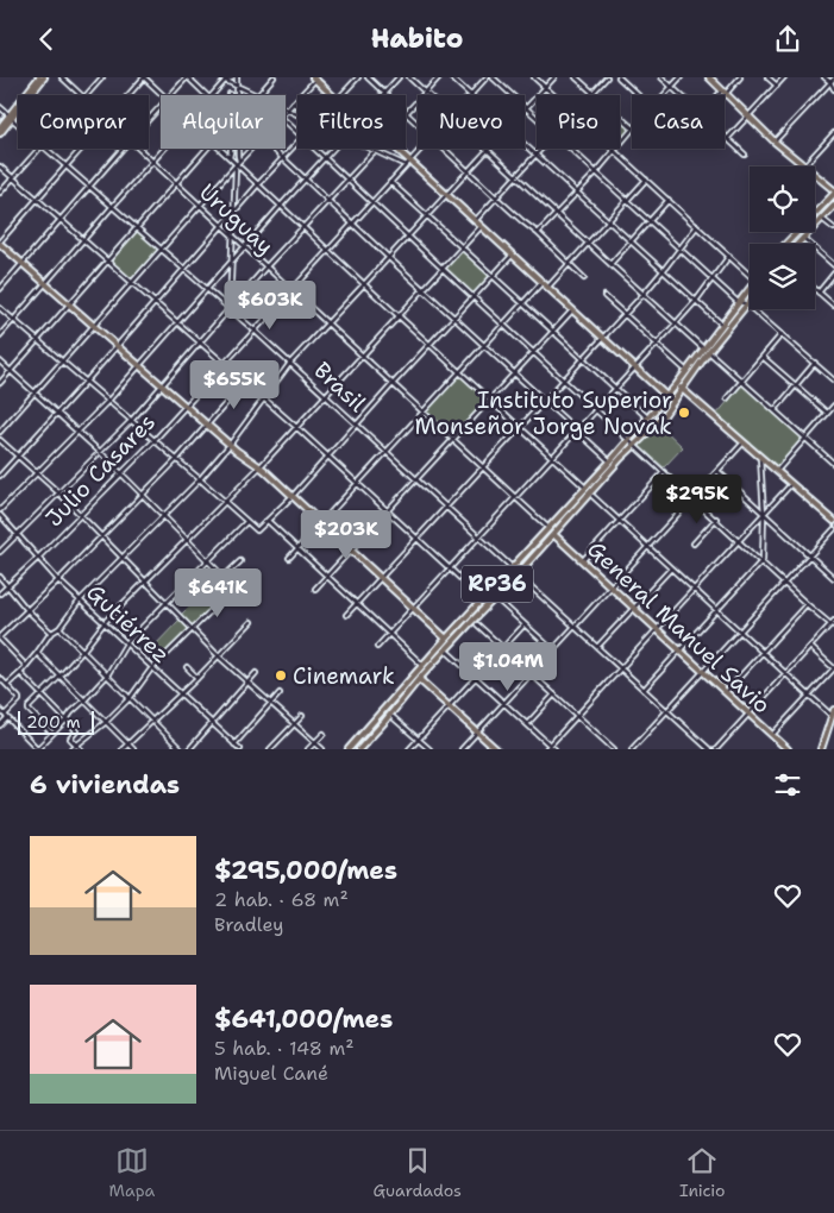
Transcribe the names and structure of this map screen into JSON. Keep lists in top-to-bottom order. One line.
{"streets":{"main road":["RP36","General Manuel Savio"],"street":["Uruguay","Brasil","Julio Casares","Gutiérrez"]},"crossings":[["Uruguay","Julio Casares"],["Uruguay","RP36"],["Uruguay","General Manuel Savio"],["Brasil","Julio Casares"],["Julio Casares","Gutiérrez"],["RP36","General Manuel Savio"]],"places":["Instituto Superior Monseñor Jorge Novak","Cinemark"],"scale_bar":"200 m","page":{"header":"Habito","chip":["Comprar","Alquilar","Filtros","Nuevo","Piso","Casa"],"price":["$603K","$655K","$295K","$203K","$641K","$1.04M"],"scale":"200 m","heading":"6 viviendas","list":[{"name":"$295,000/mes","note":"2 hab. · 68 m² · Bradley"},{"name":"$641,000/mes","note":"5 hab. · 148 m² · Miguel Cané"}],"tabs":["Mapa","Guardados","Inicio"]}}
